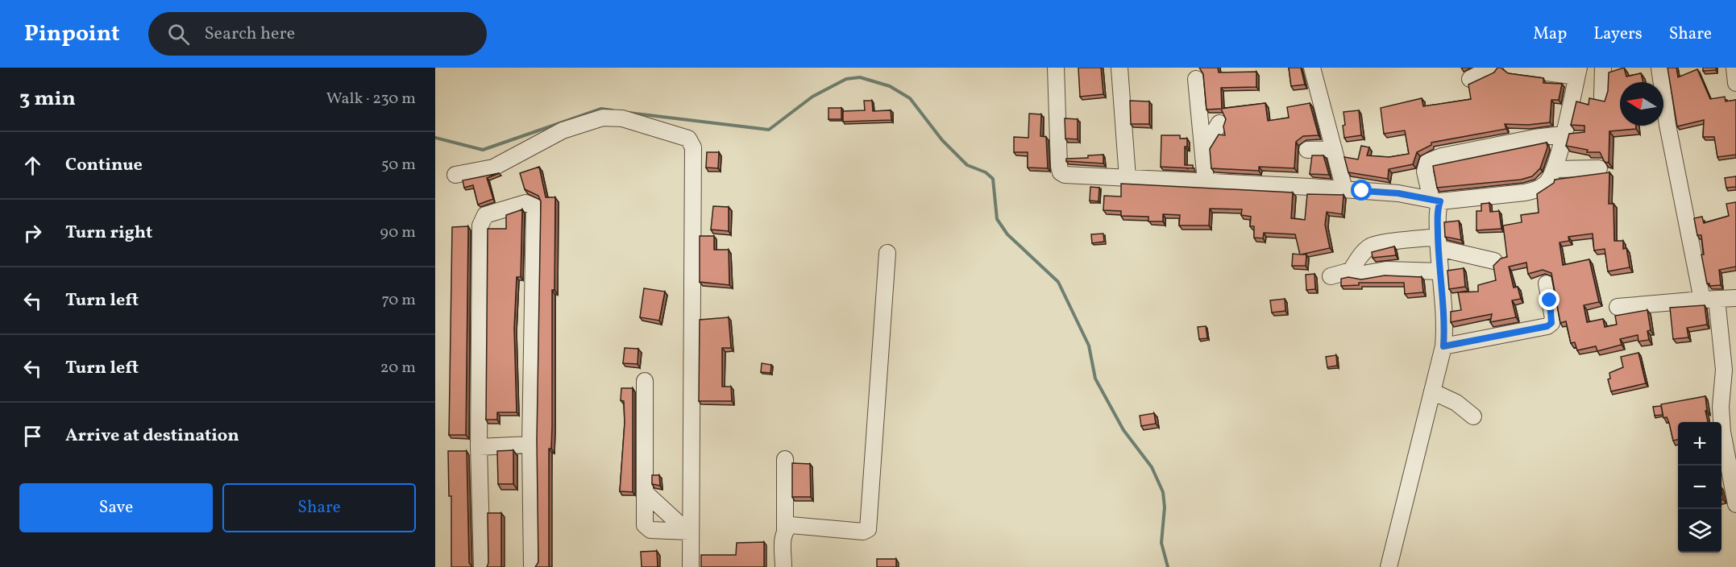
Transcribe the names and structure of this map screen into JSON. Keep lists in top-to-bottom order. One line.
{"north":"left","page":{"header":"Pinpoint","search":"Search here","nav":["Map","Layers","Share"],"heading":["3 min","Walk · 230 m"],"list":[["Continue","50 m"],["Turn right","90 m"],["Turn left","70 m"],["Turn left","20 m"],"Arrive at destination"],"map_buttons":["+","−"],"buttons":["Save","Share"]}}
